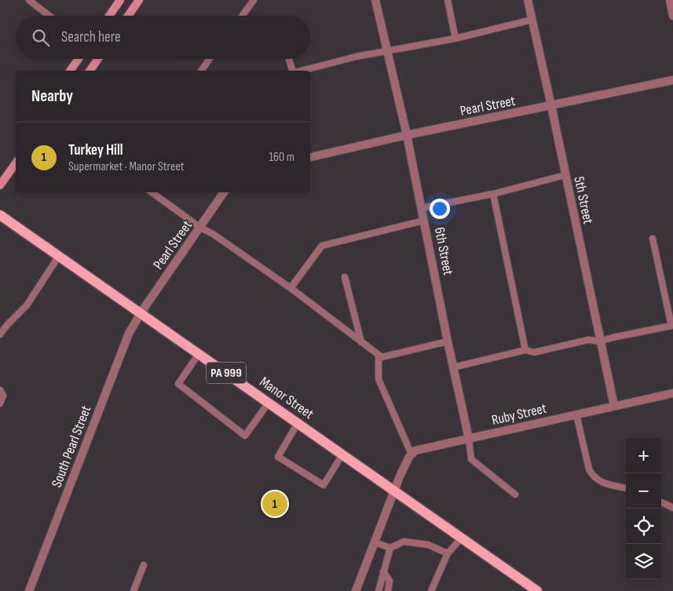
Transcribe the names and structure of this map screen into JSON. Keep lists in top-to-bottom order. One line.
{"streets":{"main road":["PA 999","Manor Street"],"street":["Pearl Street","5th Street","6th Street","Ruby Street","South Pearl Street"]},"crossings":[["Pearl Street","5th Street"],["Pearl Street","6th Street"],["Pearl Street","Manor Street"],["Pearl Street","South Pearl Street"],["5th Street","Ruby Street"],["6th Street","Ruby Street"],["Manor Street","South Pearl Street"]],"page":{"search":"Search here","heading":"Nearby","list":[{"mark":"1","name":"Turkey Hill","note":"Supermarket · Manor Street","value":"160 m"}],"map_buttons":["+","−"],"pins":"1"}}
